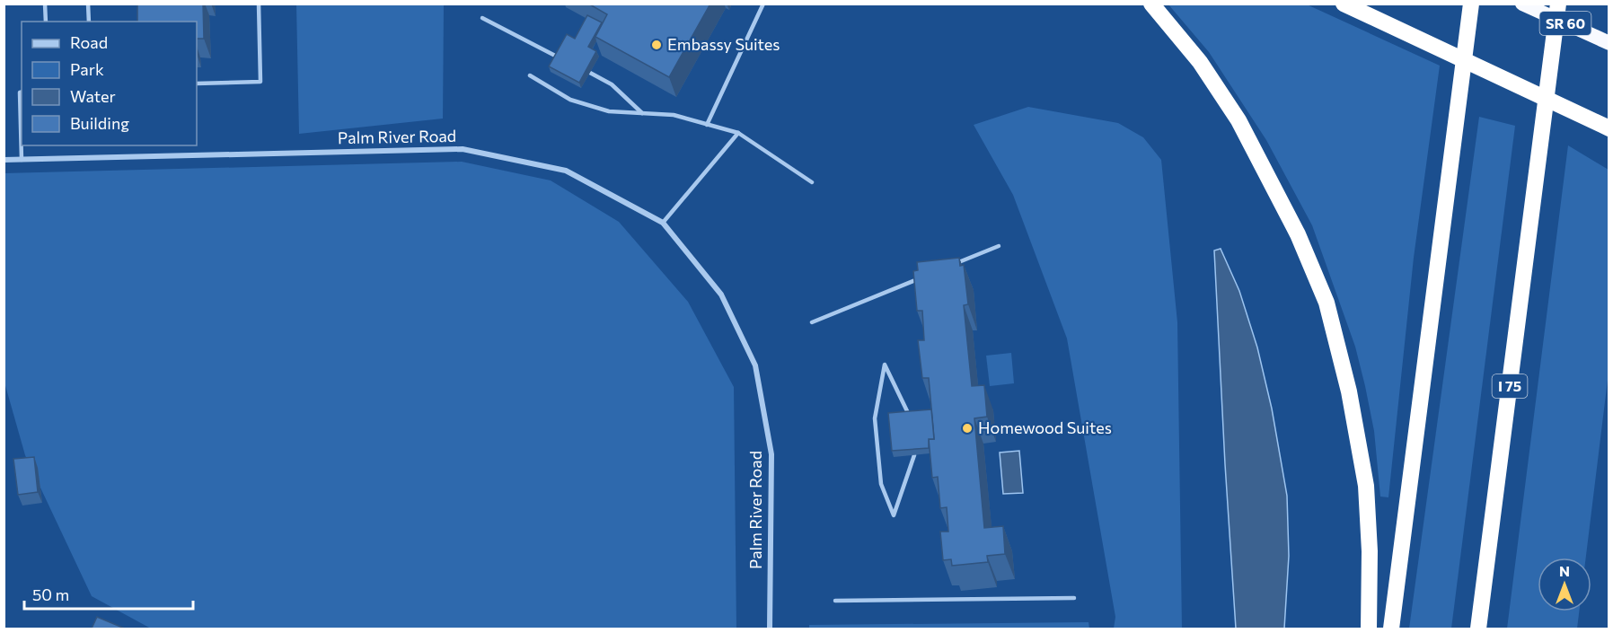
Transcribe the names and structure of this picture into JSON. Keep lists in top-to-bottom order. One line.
{"streets":{"highway":["SR 60","I 75"],"street":["Palm River Road"]},"places":["Embassy Suites","Homewood Suites"],"legend":["Road","Park","Water","Building"],"scale_bar":"50 m","north":"top"}
